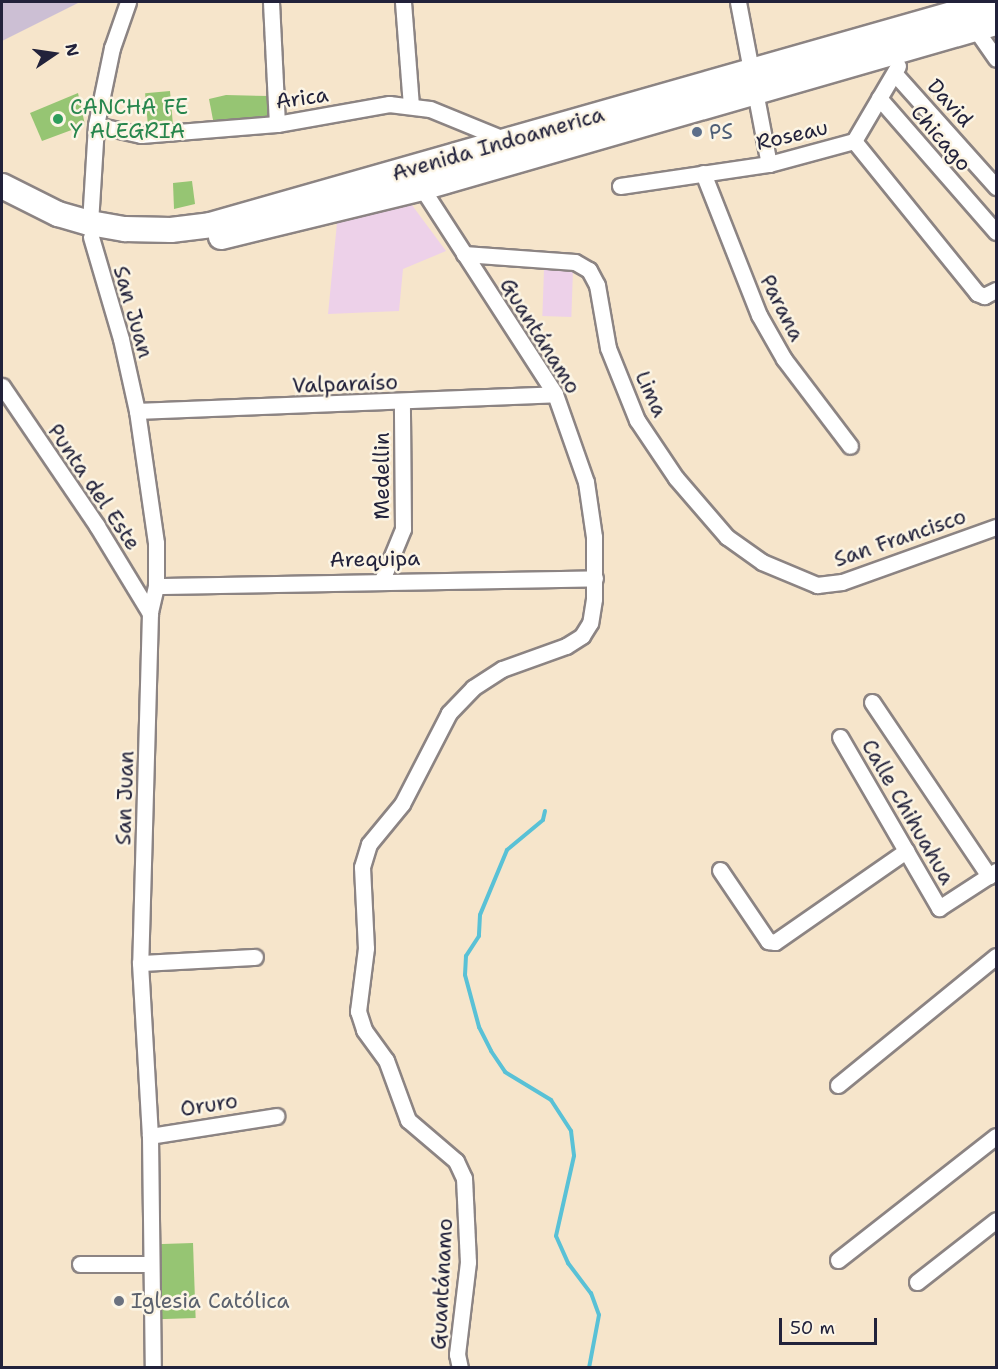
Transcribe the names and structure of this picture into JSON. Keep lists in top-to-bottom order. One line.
{"streets":{"main road":["Avenida Indoamerica"],"street":["Arica","David","Roseau","Chicago","Parana","San Juan","Guantánamo","Valparaíso","Lima","Medellin","Punta del Este","San Francisco","Arequipa","Calle Chihuahua","Oruro"]},"crossings":[["Arica","Avenida Indoamerica"],["Arica","San Juan"],["Roseau","Parana"],["Avenida Indoamerica","San Juan"],["Avenida Indoamerica","Guantánamo"],["San Juan","Valparaíso"],["San Juan","Punta del Este"],["San Juan","Arequipa"],["San Juan","Oruro"],["Guantánamo","Valparaíso"],["Guantánamo","Lima"],["Guantánamo","Arequipa"],["Valparaíso","Medellin"],["Lima","San Francisco"],["Medellin","Arequipa"]],"places":["CANCHA FE Y ALEGRIA","PS","Iglesia Católica"],"scale_bar":"50 m","north":"right"}
